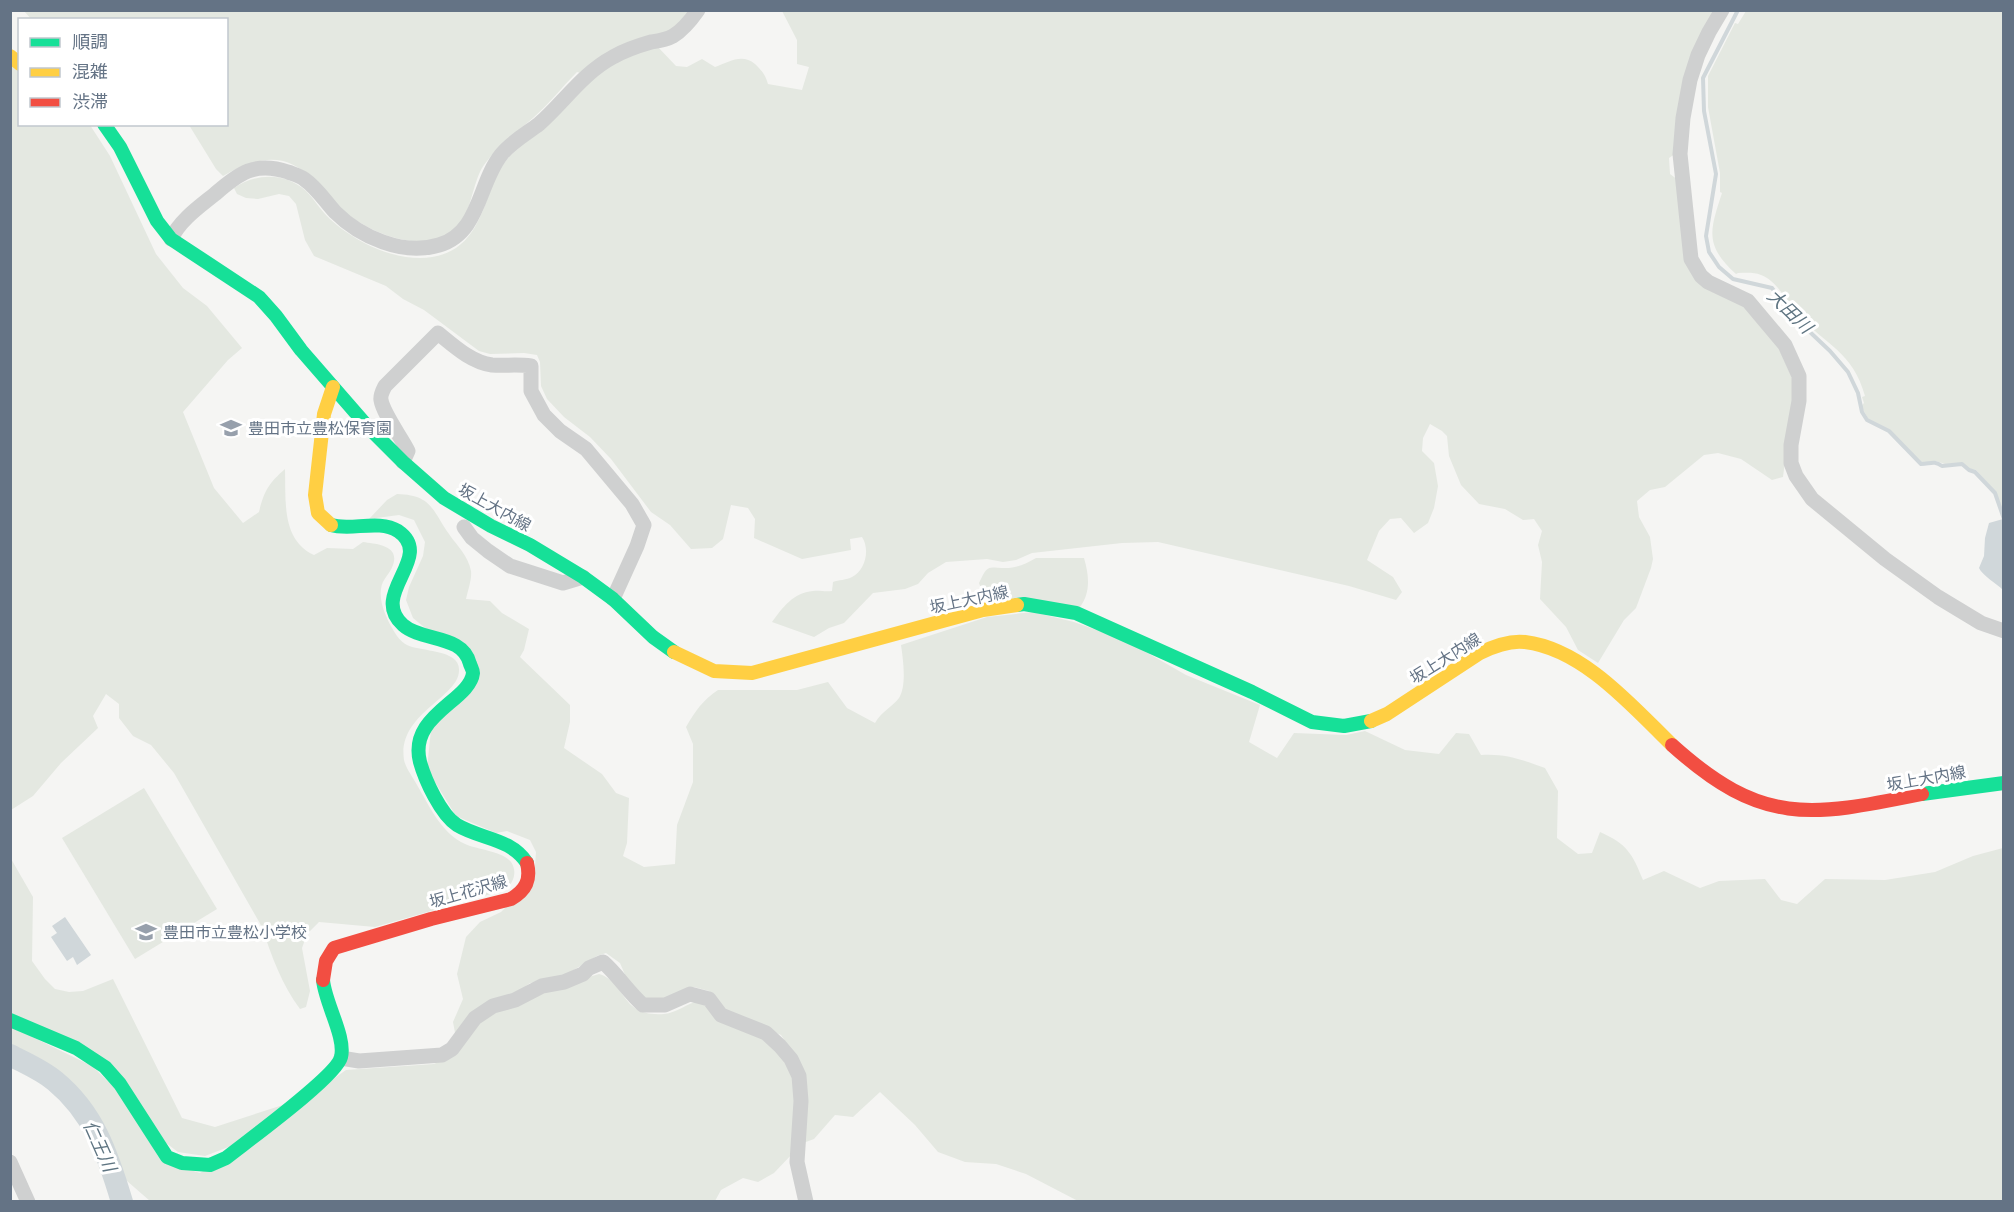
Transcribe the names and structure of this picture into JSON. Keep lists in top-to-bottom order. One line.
{"streets":{"main road":["坂上大内線","坂上花沢線"]},"crossings":[["坂上大内線","坂上花沢線"]],"water":["大田川","仁王川"],"places":{"school or university":["豊田市立豊松保育園","豊田市立豊松小学校"]},"legend":["順調","混雑","渋滞"]}
